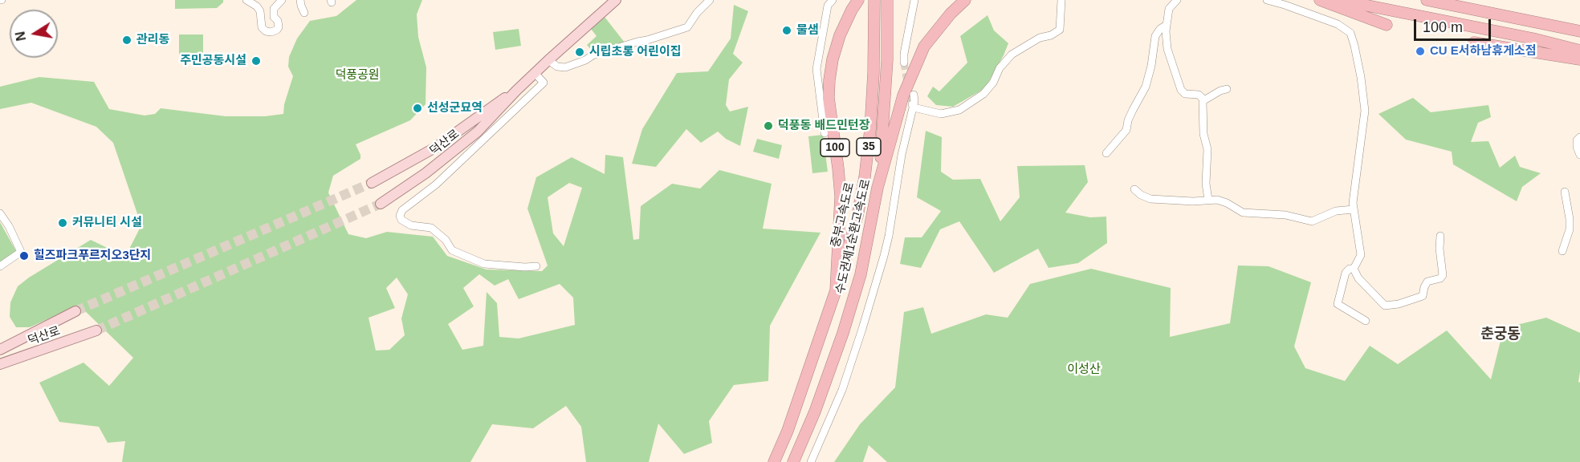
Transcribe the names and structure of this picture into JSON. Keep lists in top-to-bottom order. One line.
{"streets":{"highway":["35","100","중부고속도로","수도권제1순환고속도로"],"main road":["덕산로"]},"crossings":[["35","수도권제1순환고속도로"],["중부고속도로","수도권제1순환고속도로"]],"districts":["춘궁동"],"parks":["덕풍공원","이성산"],"places":["물샘","관리동","CU E서하남휴게소점","시립초롱 어린이집","주민공동시설","선성군묘역","덕풍동 배드민턴장","커뮤니티 시설","힐즈파크푸르지오3단지"],"scale_bar":"100 m","north":"left"}
